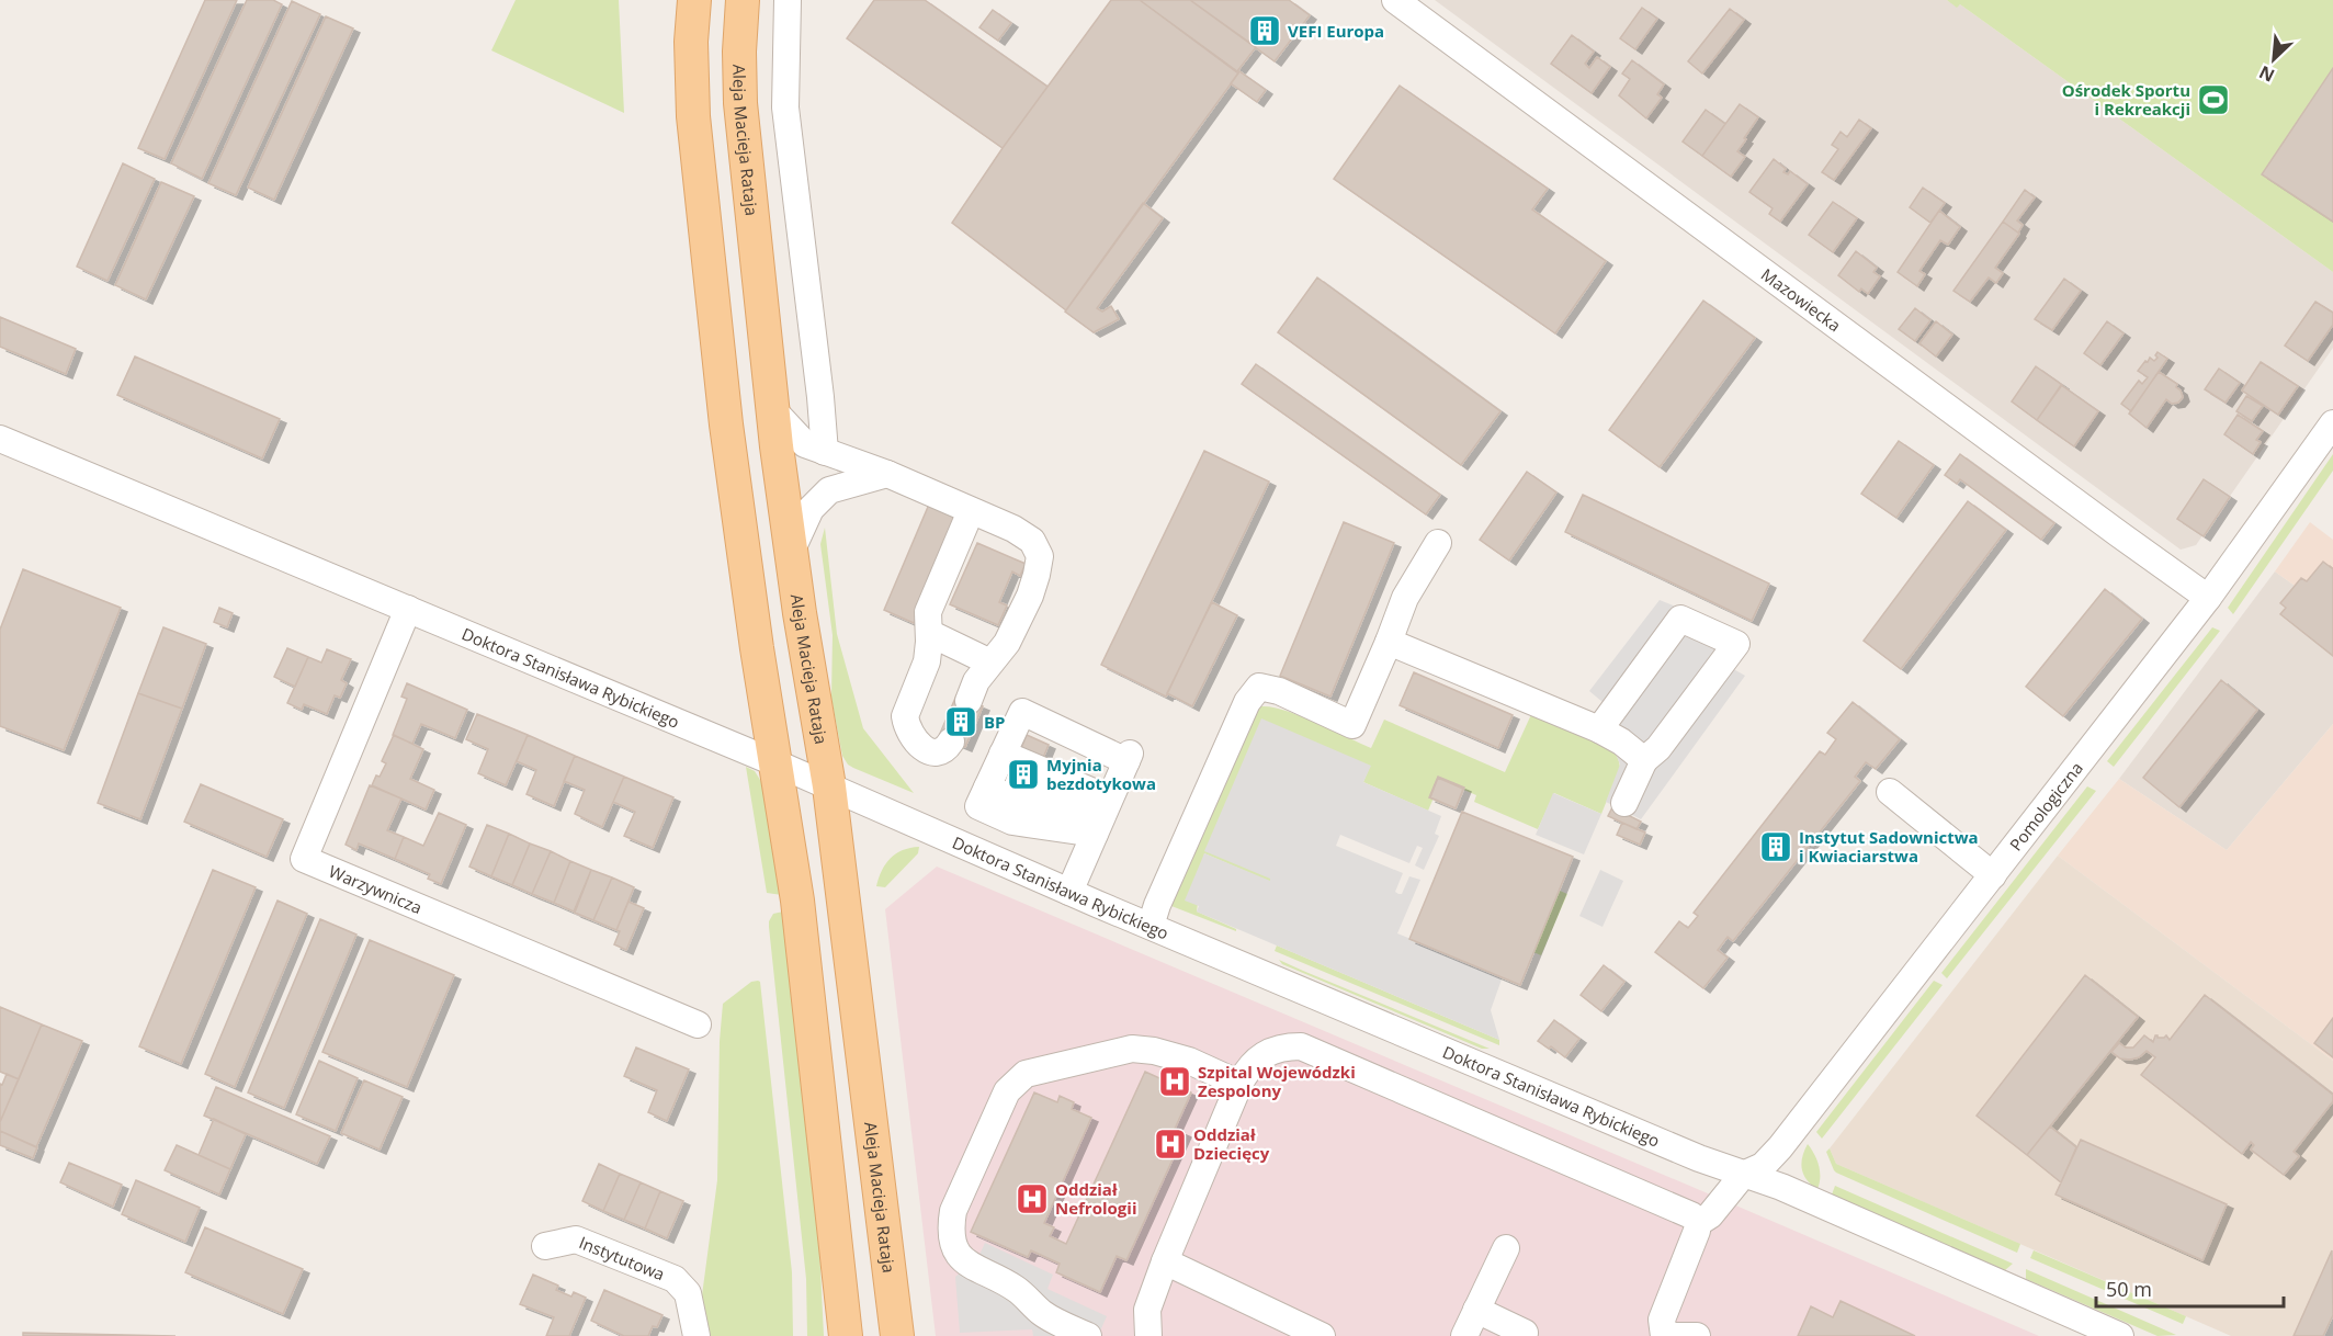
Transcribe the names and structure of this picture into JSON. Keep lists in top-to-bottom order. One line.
{"streets":{"main road":["Aleja Macieja Rataja"],"street":["Mazowiecka","Doktora Stanisława Rybickiego","Pomologiczna","Warzywnicza","Instytutowa"]},"crossings":[["Aleja Macieja Rataja","Doktora Stanisława Rybickiego"],["Mazowiecka","Pomologiczna"],["Doktora Stanisława Rybickiego","Pomologiczna"],["Doktora Stanisława Rybickiego","Warzywnicza"]],"places":{"building":["VEFI Europa","BP","Myjnia bezdotykowa","Instytut Sadownictwa i Kwiaciarstwa"],"sports":["Ośrodek Sportu i Rekreakcji"],"hospital":["Szpital Wojewódzki Zespolony","Oddział Dziecięcy","Oddział Nefrologii"]},"scale_bar":"50 m","north":"bottom left"}
